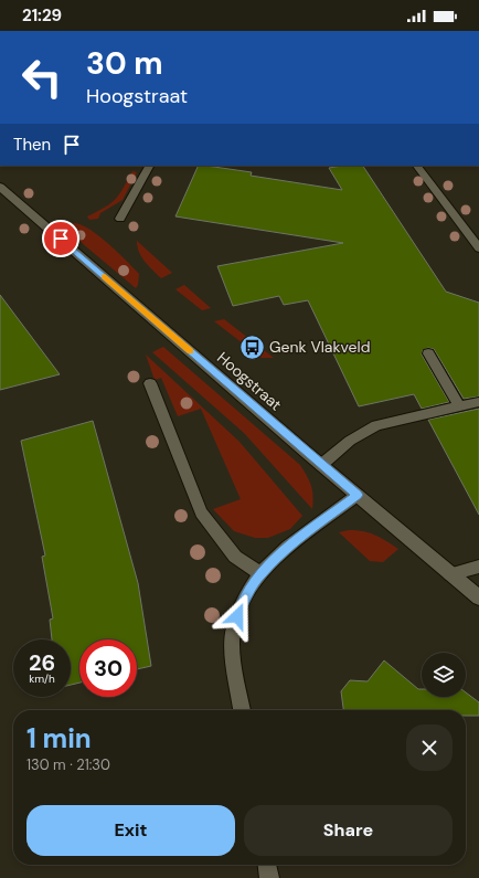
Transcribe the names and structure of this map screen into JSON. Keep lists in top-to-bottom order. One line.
{"streets":{"street":["Hoogstraat"]},"places":{"bus stop":["Genk Vlakveld"]},"page":{"status":"21:29","turn":["30 m","Hoogstraat"],"then":"Then","speed":"26 km/h","limit":"30","heading":["1 min","130 m · 21:30"],"buttons":["Exit","Share"]}}
